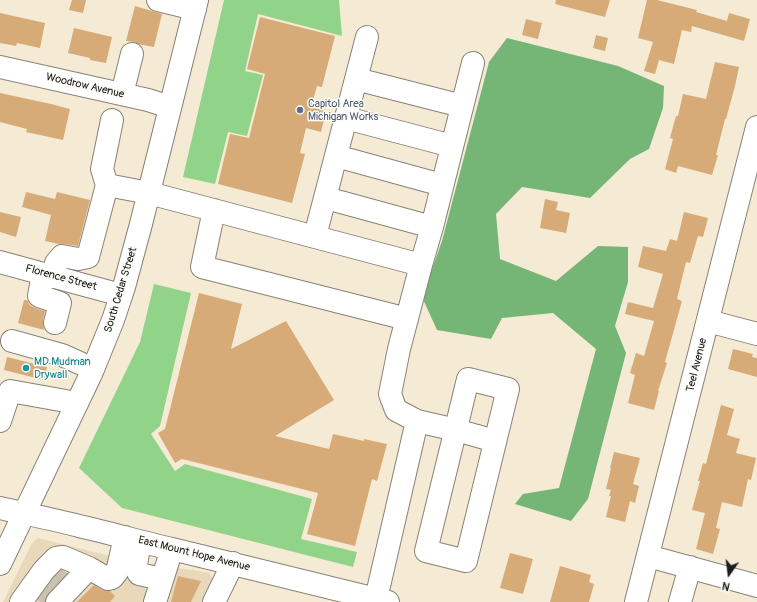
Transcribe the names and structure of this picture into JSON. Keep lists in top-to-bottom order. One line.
{"streets":{"street":["Woodrow Avenue","Florence Street","South Cedar Street","Teel Avenue","East Mount Hope Avenue"]},"crossings":[["Woodrow Avenue","South Cedar Street"],["Florence Street","South Cedar Street"],["South Cedar Street","East Mount Hope Avenue"]],"places":["Capitol Area Michigan Works","MD Mudman Drywall"],"north":"bottom"}
